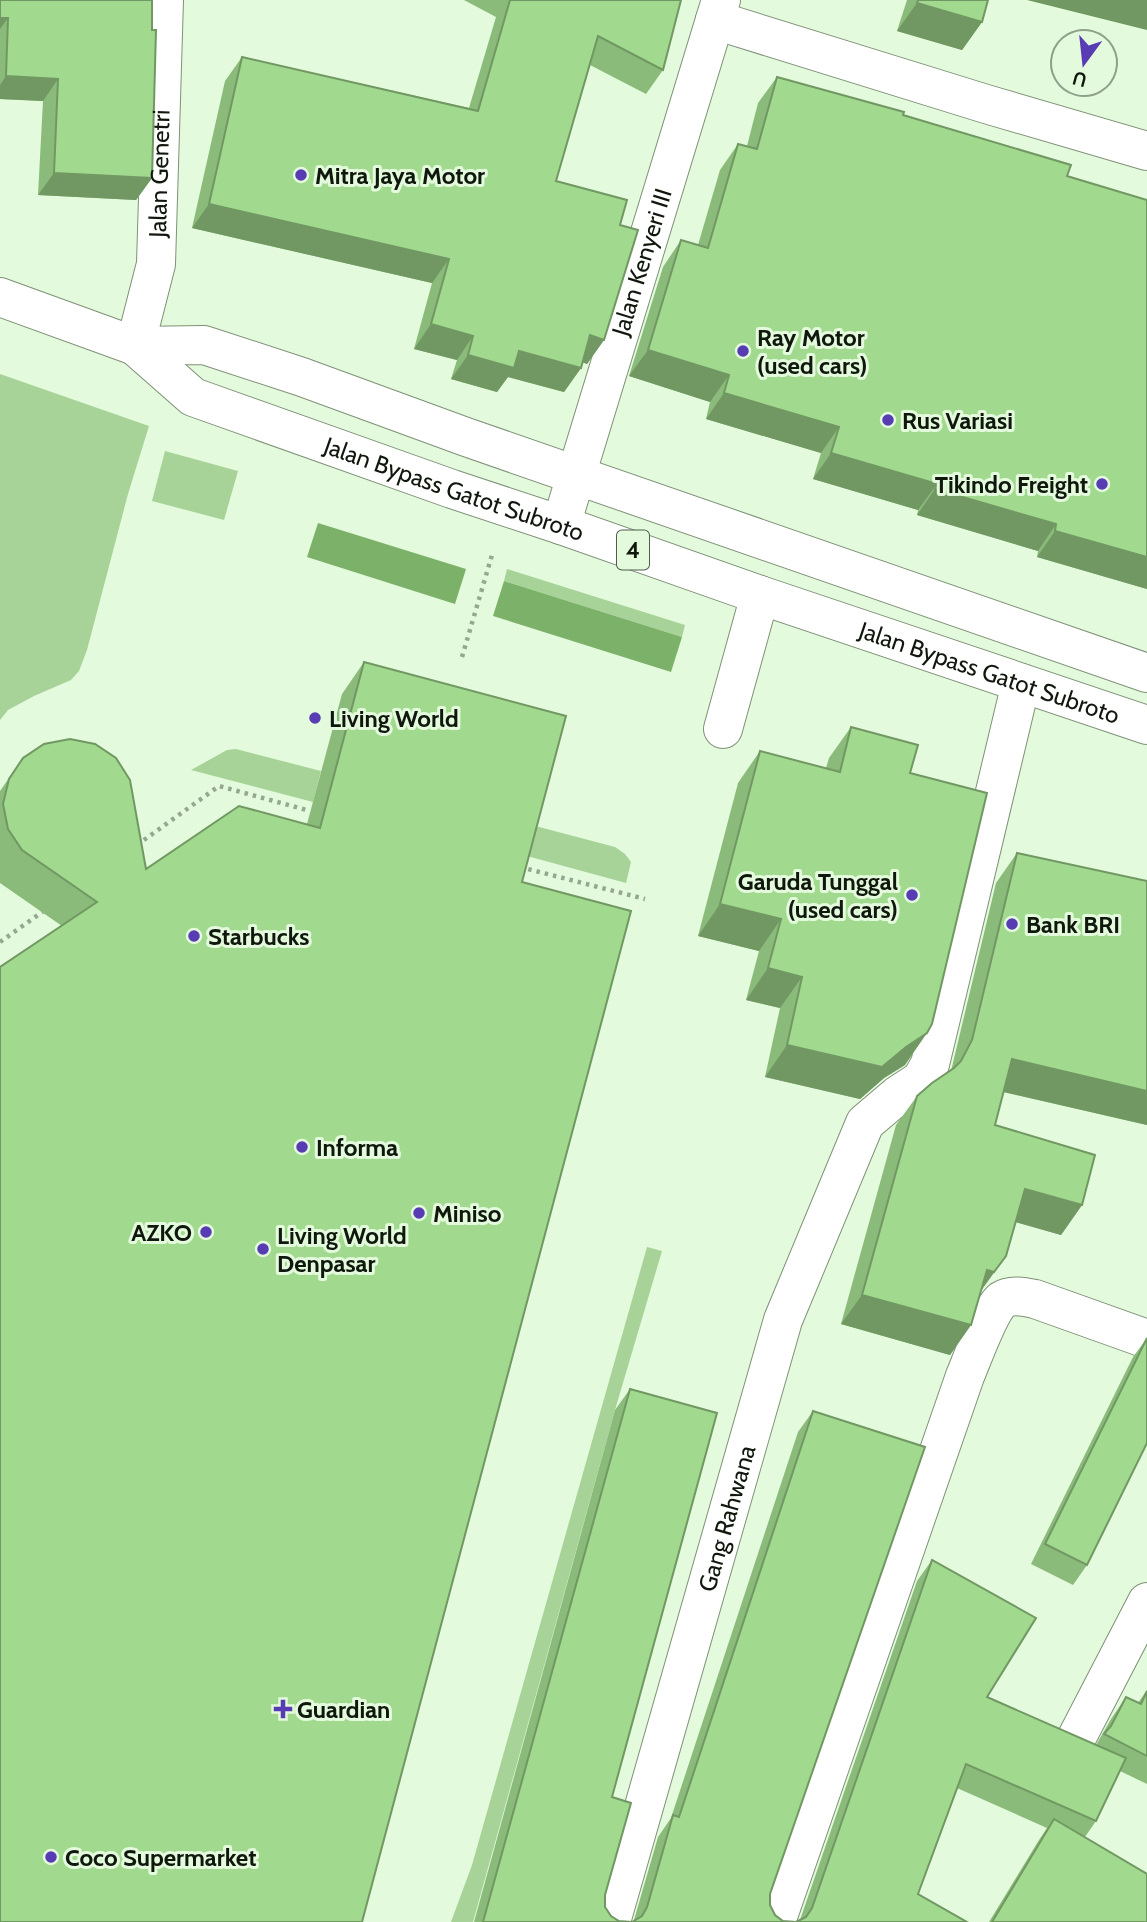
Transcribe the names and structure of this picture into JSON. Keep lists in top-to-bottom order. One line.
{"streets":{"main road":["Jalan Genetri","Jalan Kenyeri III","Jalan Bypass Gatot Subroto","4","Gang Rahwana"]},"crossings":[["Jalan Genetri","Jalan Bypass Gatot Subroto"],["Jalan Kenyeri III","Jalan Bypass Gatot Subroto"],["Jalan Bypass Gatot Subroto","Gang Rahwana"]],"places":{"other":["Mitra Jaya Motor","Ray Motor (used cars)","Rus Variasi","Tikindo Freight","Living World","Garuda Tunggal (used cars)","Bank BRI","Starbucks","Informa","Miniso","AZKO","Living World Denpasar","Coco Supermarket"],"health":["Guardian"]},"north":"bottom"}
